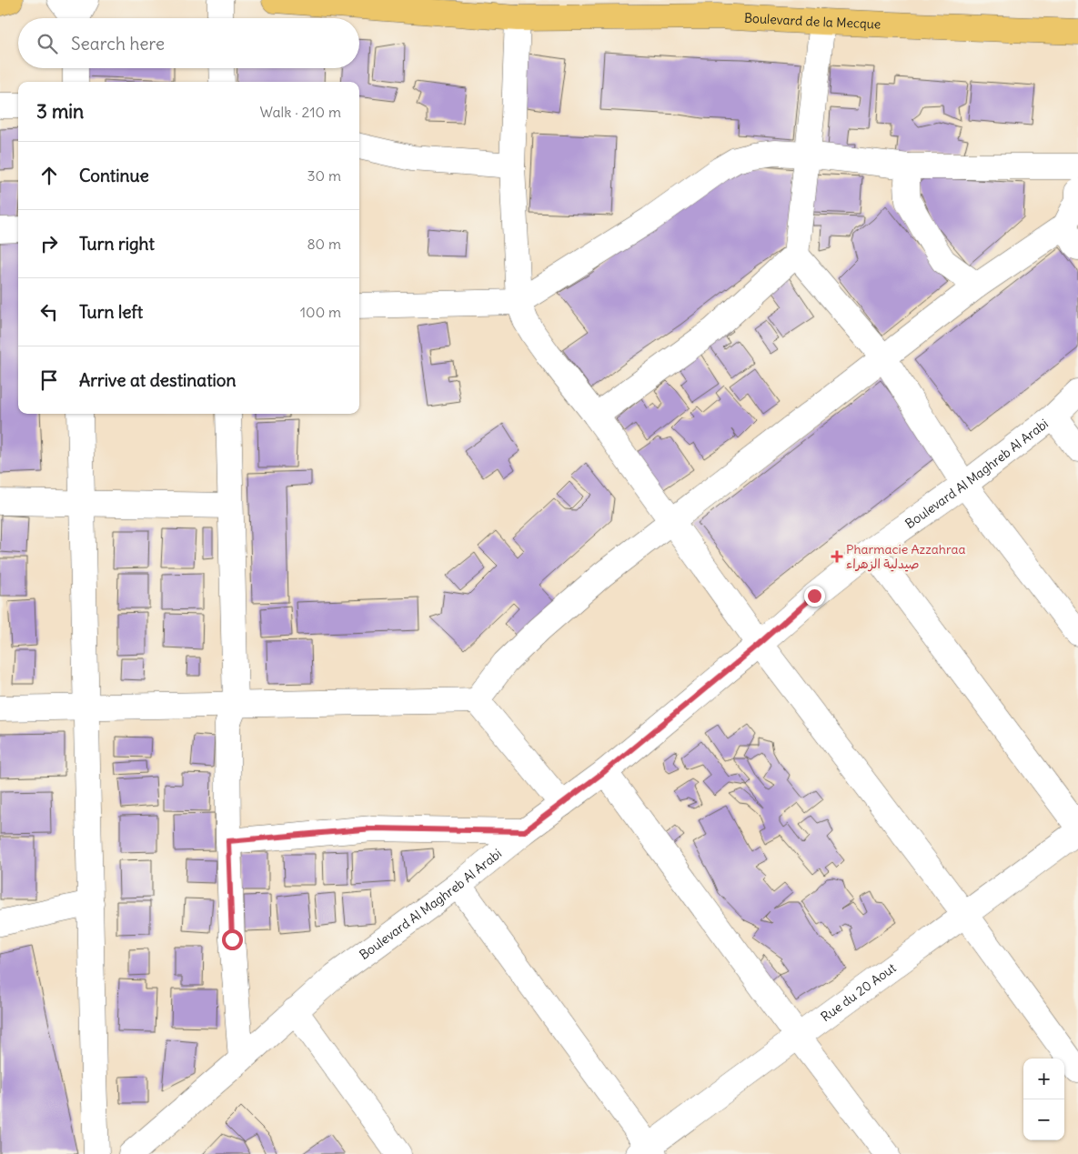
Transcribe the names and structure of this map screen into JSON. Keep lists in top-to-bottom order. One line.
{"streets":{"main road":["Boulevard de la Mecque"],"street":["Boulevard Al Maghreb Al Arabi","Rue du 20 Aout"]},"places":{"health":["Pharmacie Azzahraa صيدلية الزهراء"]},"page":{"search":"Search here","heading":["3 min","Walk · 210 m"],"list":[["Continue","30 m"],["Turn right","80 m"],["Turn left","100 m"],"Arrive at destination"],"map_buttons":["+","−"]}}
